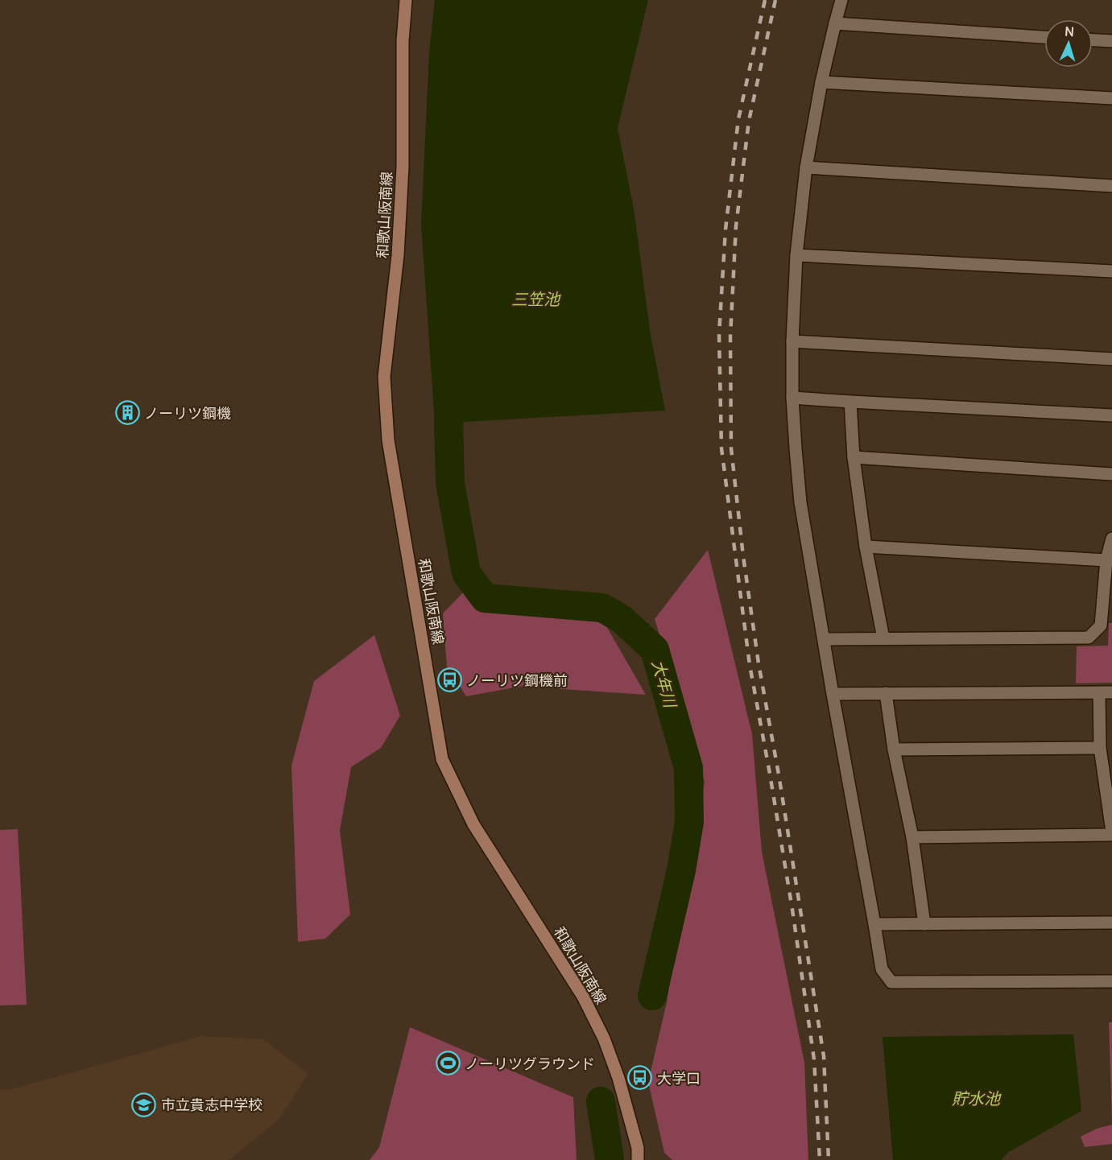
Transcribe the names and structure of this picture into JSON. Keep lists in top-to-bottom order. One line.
{"streets":{"main road":["和歌山阪南線"]},"water":["三笠池","大年川","貯水池"],"places":{"building":["ノーリツ鋼機"],"bus stop":["ノーリツ鋼機前","大学口"],"sports":["ノーリツグラウンド"],"school or university":["市立貴志中学校"]},"north":"top"}
